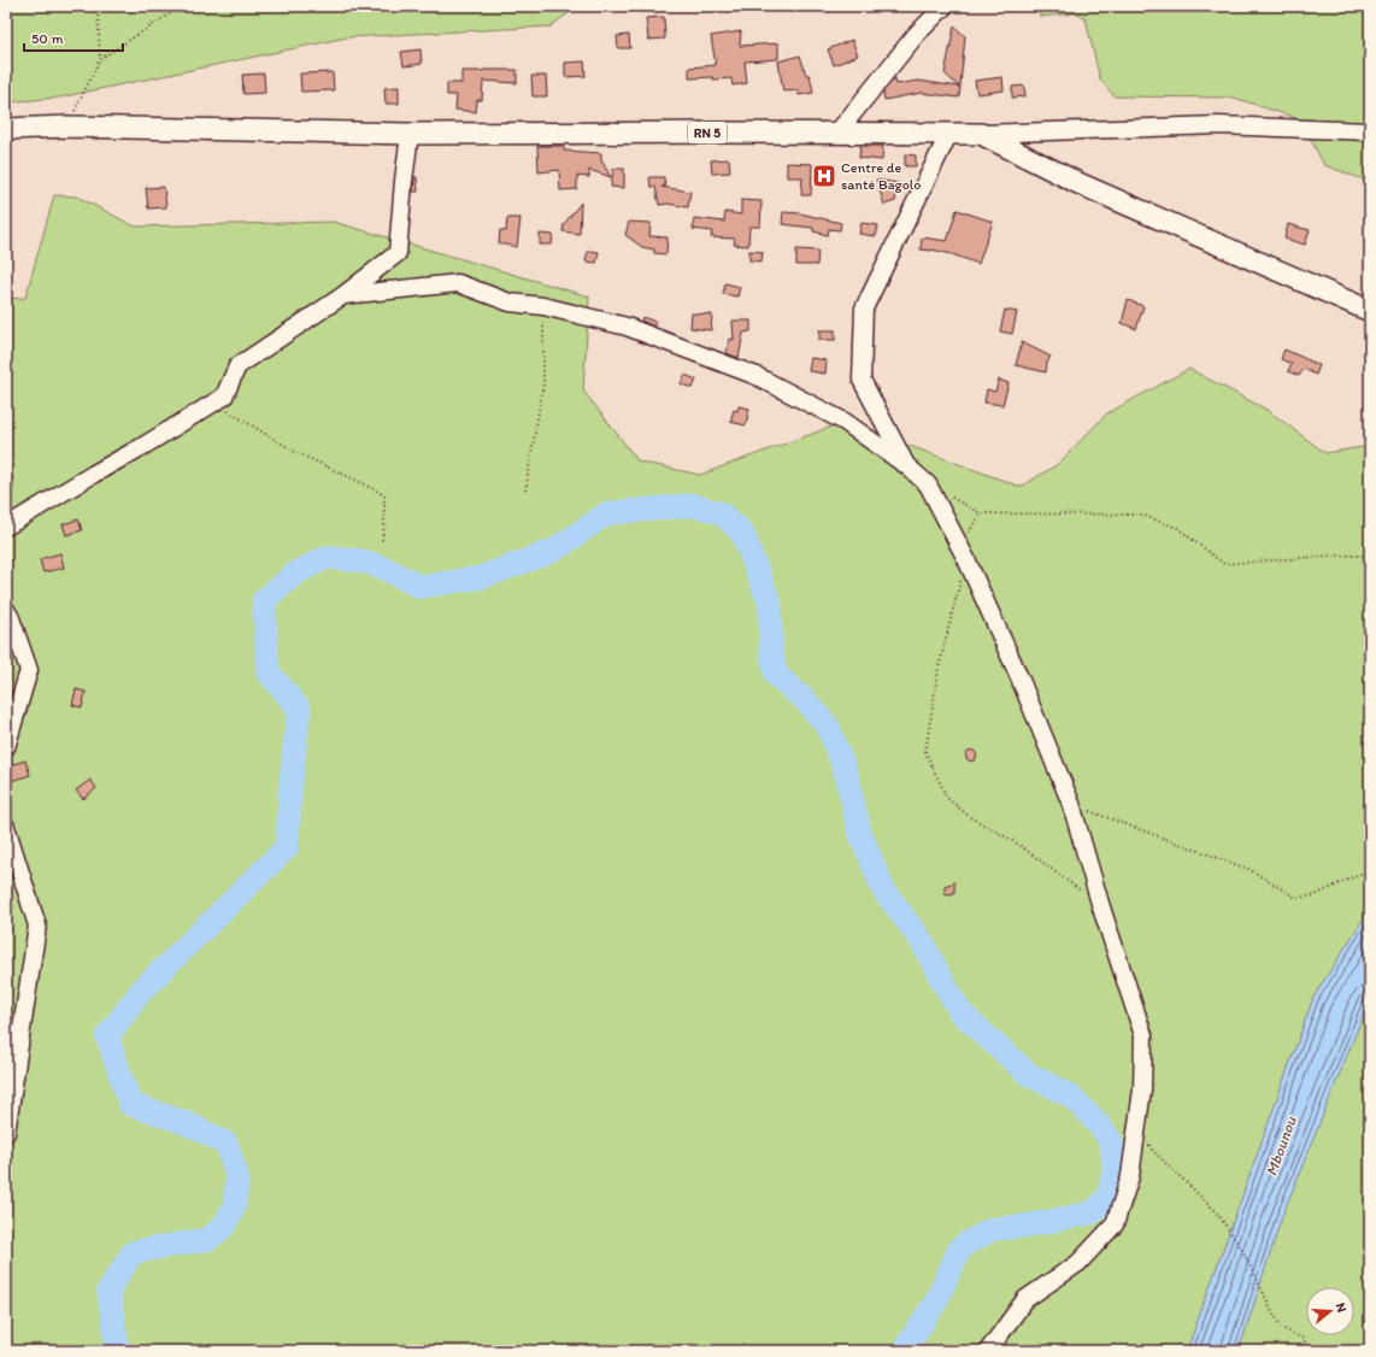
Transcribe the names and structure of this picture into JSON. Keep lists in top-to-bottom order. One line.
{"streets":{"main road":["RN 5"]},"water":["Mbounou"],"places":{"hospital":["Centre de santé Bagolo"]},"scale_bar":"50 m","north":"right"}
